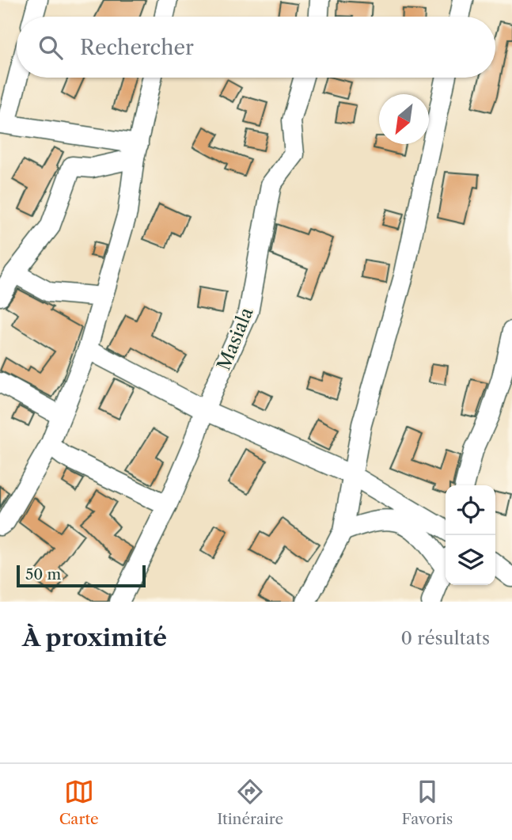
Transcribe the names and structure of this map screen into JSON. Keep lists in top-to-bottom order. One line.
{"streets":{"street":["Masiala"]},"scale_bar":"50 m","north":"bottom left","page":{"search":"Rechercher","scale":"50 m","heading":["À proximité","0 résultats"],"nav":["Carte","Itinéraire","Favoris"]}}
